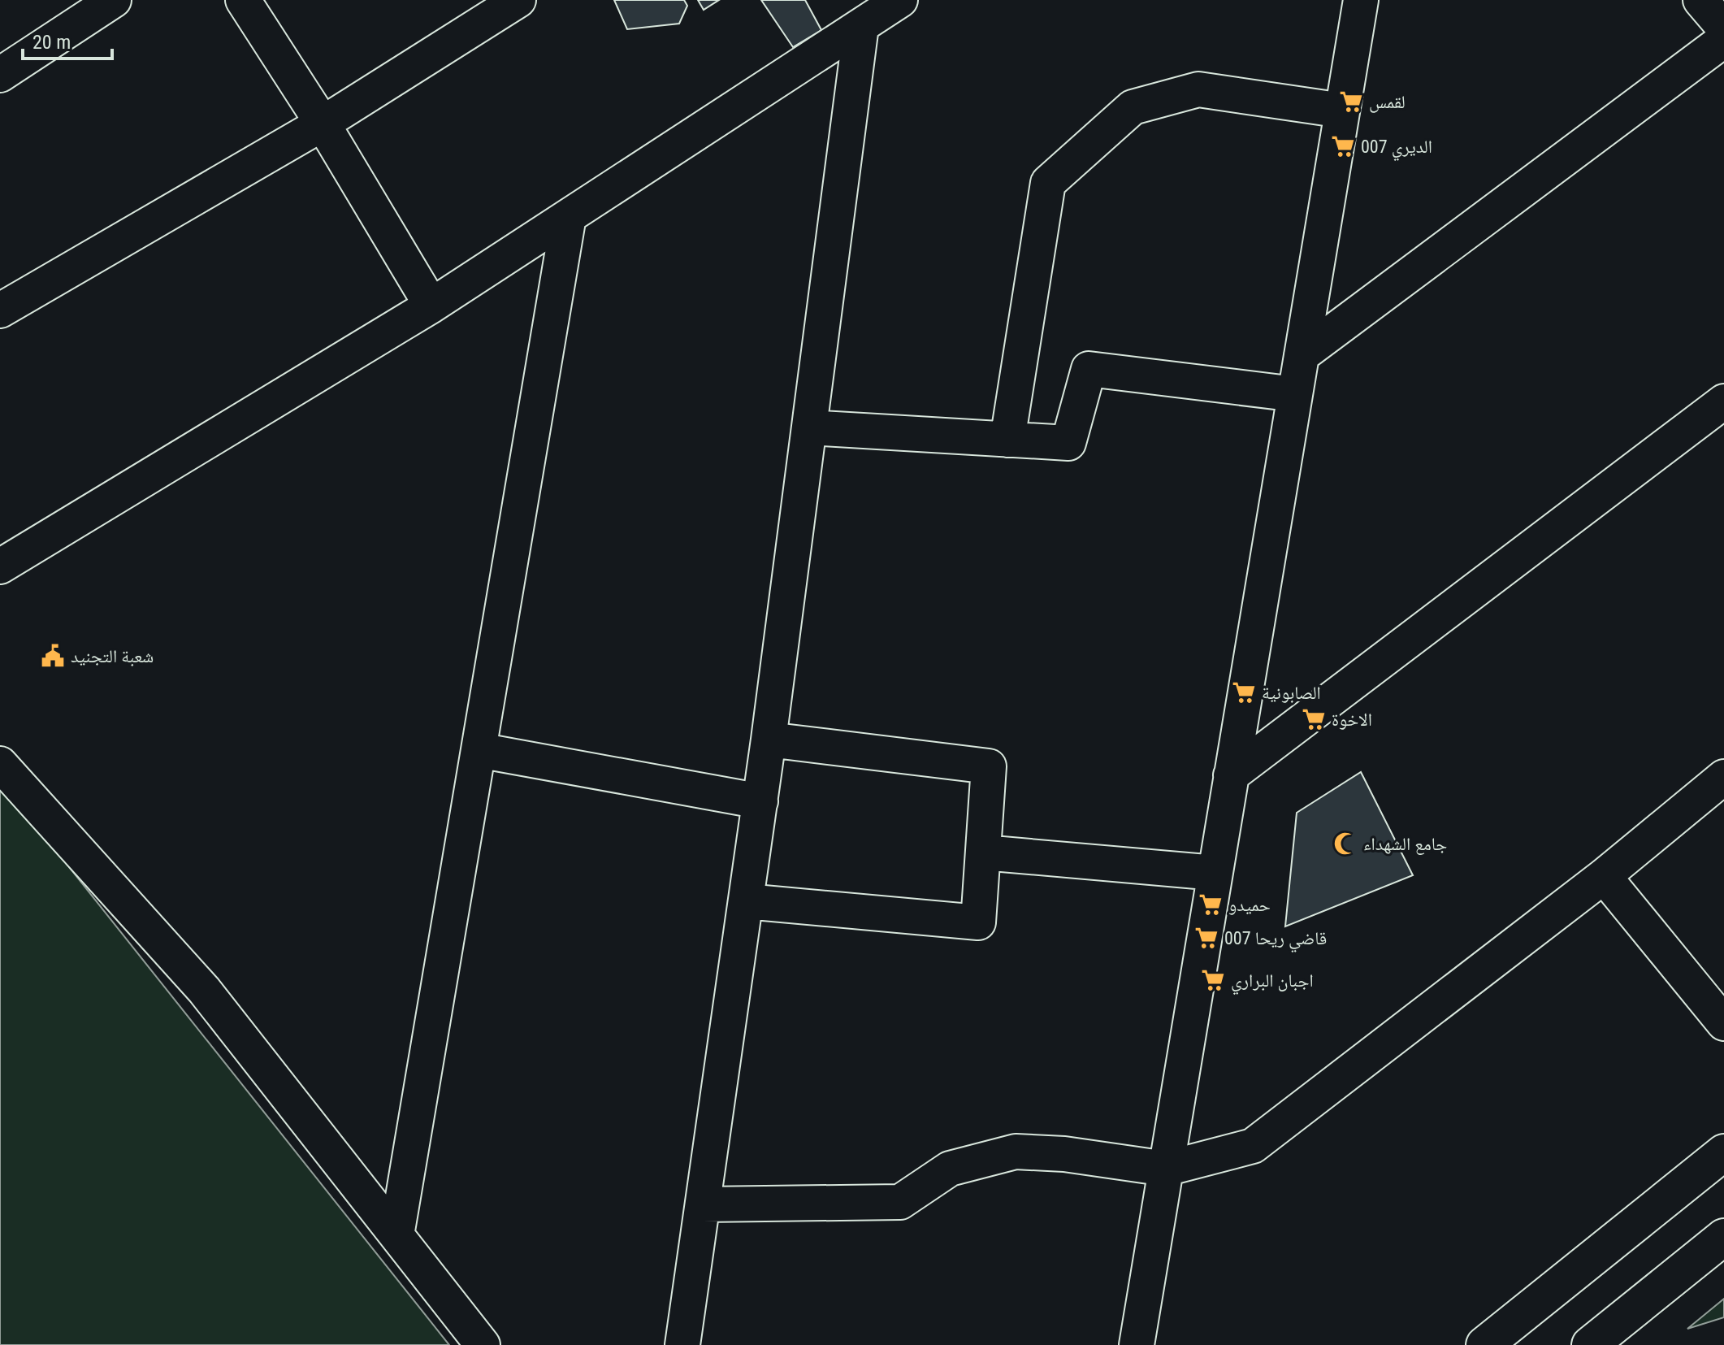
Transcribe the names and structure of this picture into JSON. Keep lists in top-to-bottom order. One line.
{"places":{"supermarket":["لقمس","الديري 007","الصابونية","الاخوة","حميدو","قاضي ريحا 007","اجبان البراري"],"public building":["شعبة التجنيد"],"mosque":["جامع الشهداء"]},"scale_bar":"20 m"}
